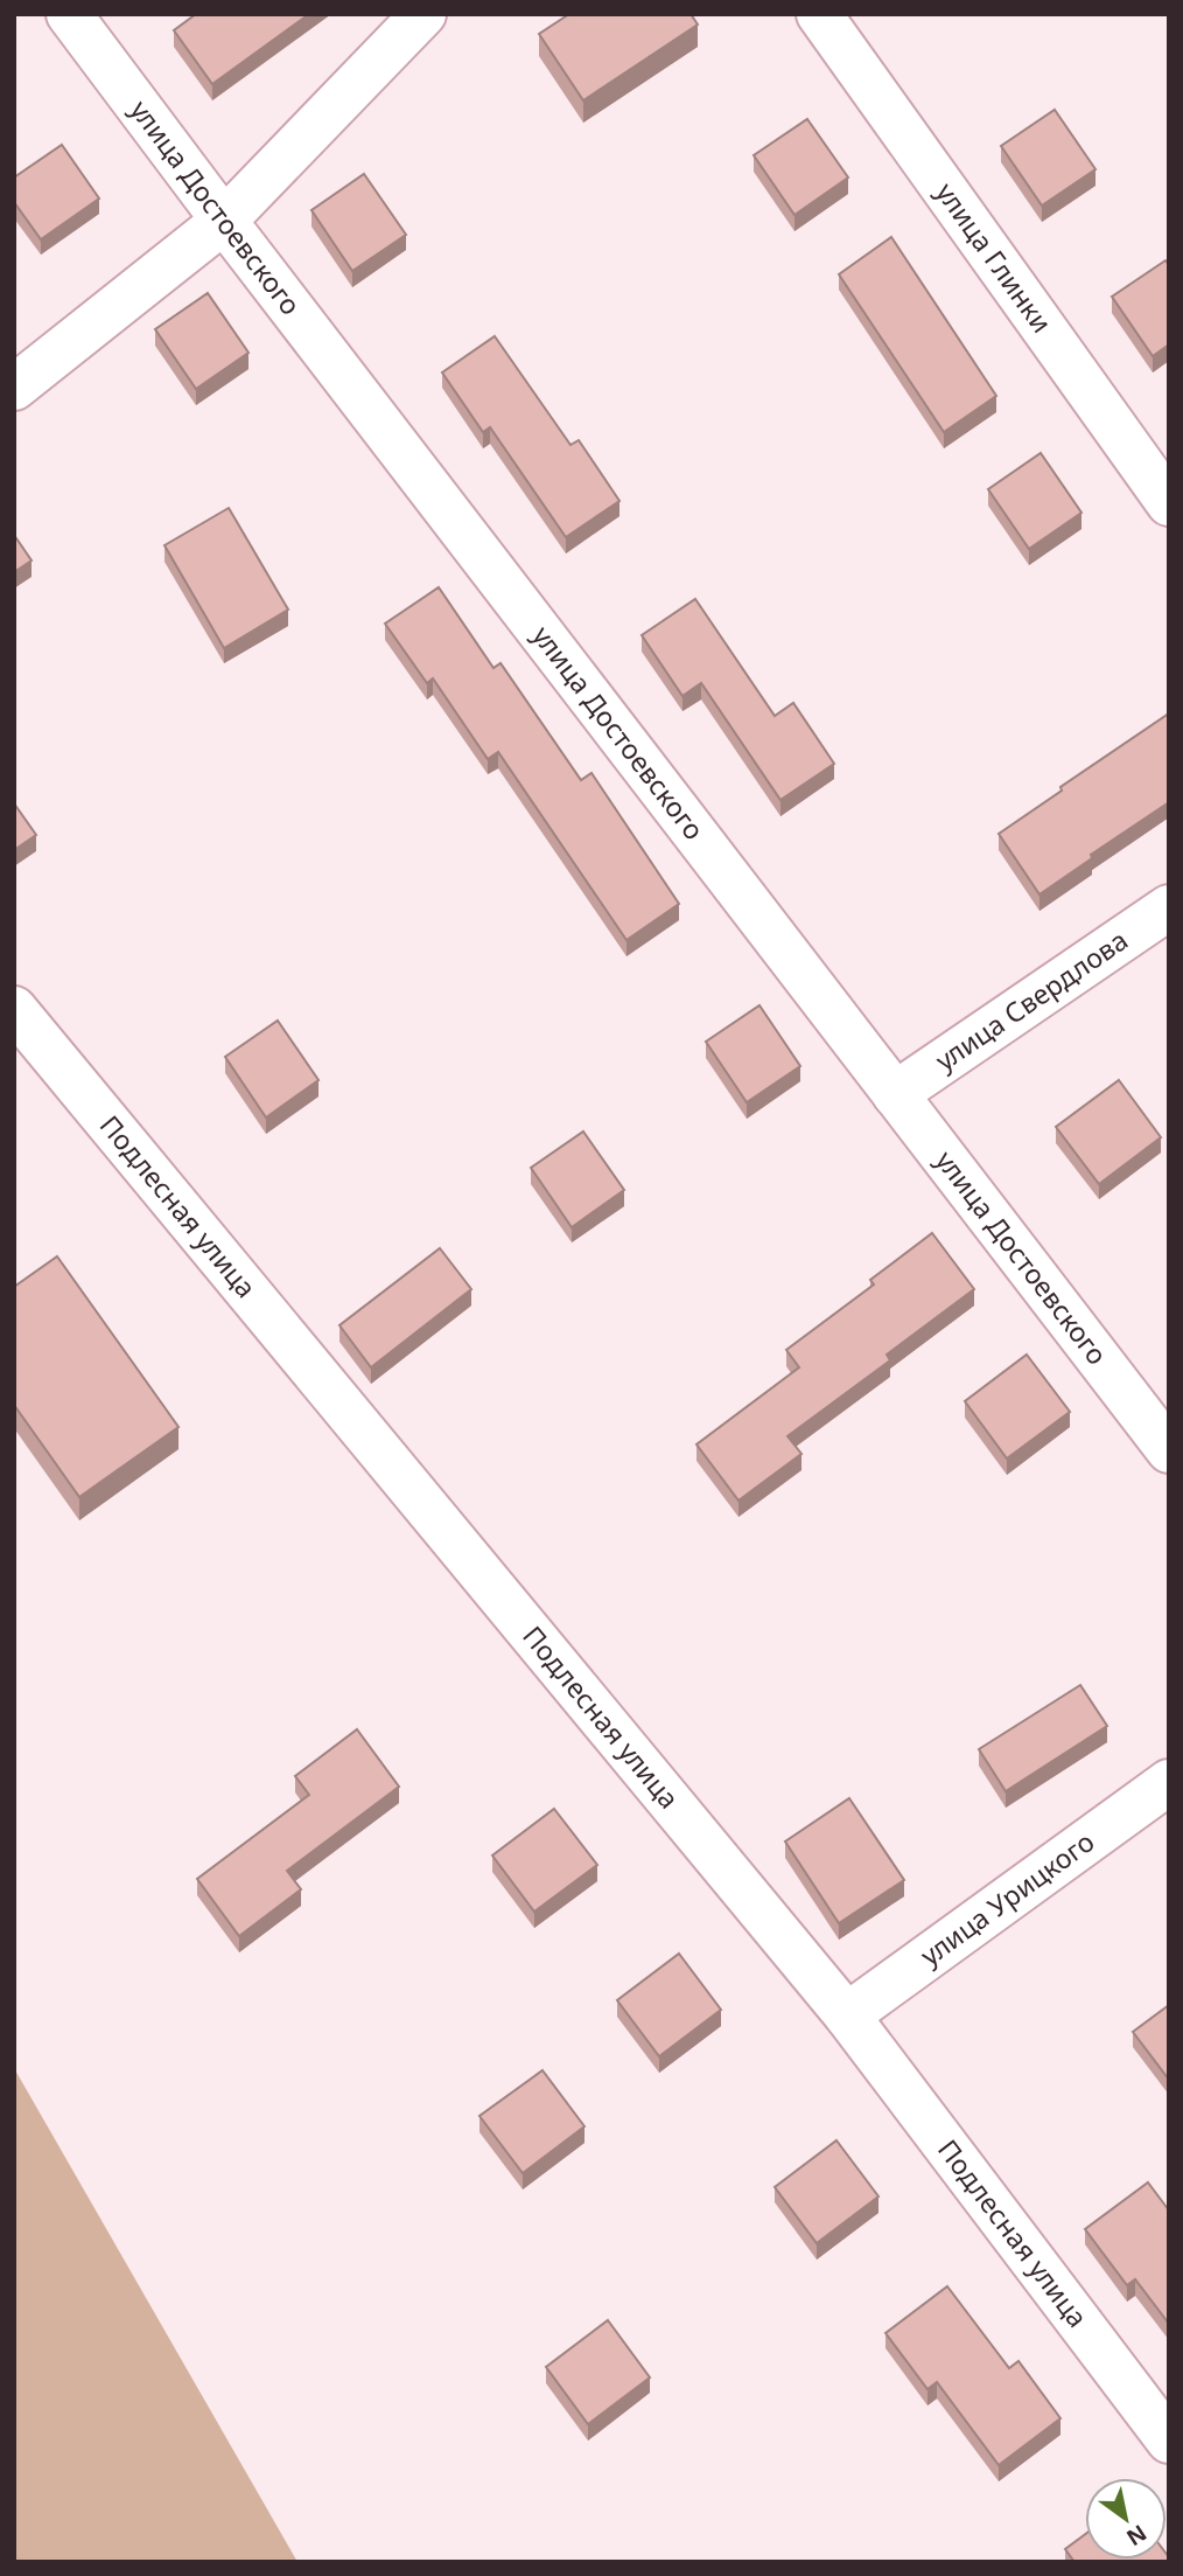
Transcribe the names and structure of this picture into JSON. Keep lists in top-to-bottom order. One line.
{"streets":{"street":["улица Достоевского","улица Глинки","улица Свердлова","Подлесная улица","улица Урицкого"]},"crossings":[["улица Достоевского","улица Свердлова"],["Подлесная улица","улица Урицкого"]],"north":"bottom right"}
